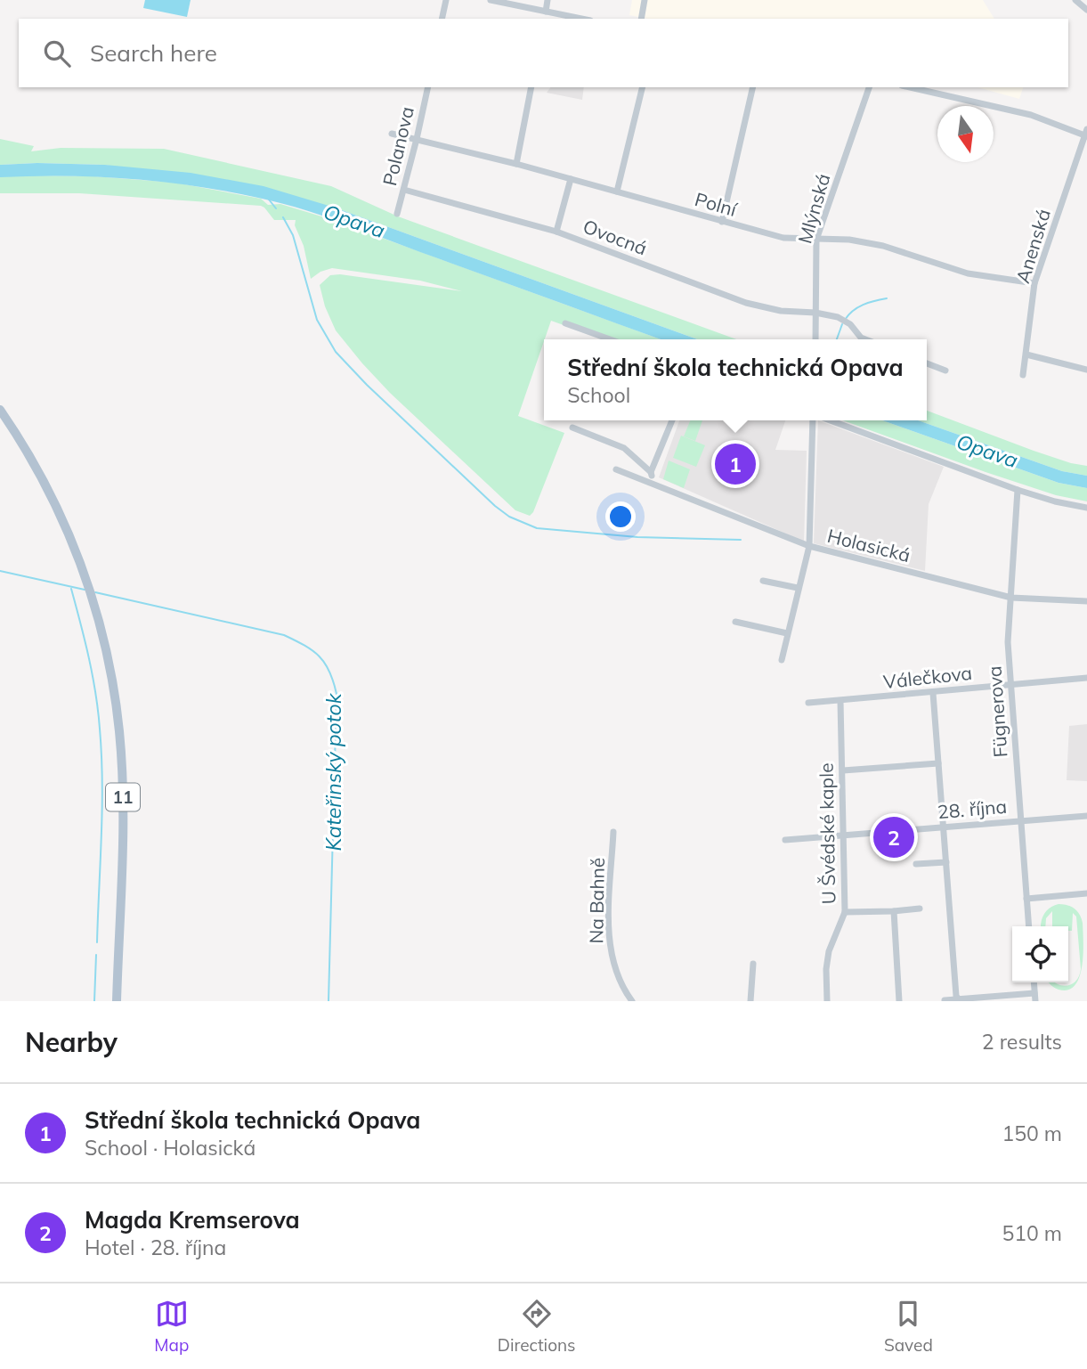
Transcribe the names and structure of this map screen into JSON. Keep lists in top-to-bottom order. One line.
{"streets":{"main road":["11"],"street":["Polanova","Polní","Mlýnská","Ovocná","Anenská","Holasická","Válečkova","Fügnerova","28. října","U Švédské kaple","Na Bahně"]},"crossings":[["Polanova","Polní"],["Polanova","Ovocná"],["Polní","Mlýnská"],["Polní","Anenská"],["Mlýnská","Ovocná"],["Holasická","Fügnerova"],["Válečkova","Fügnerova"],["Válečkova","U Švédské kaple"],["Fügnerova","28. října"],["28. října","U Švédské kaple"]],"water":["Opava","Kateřinský potok"],"north":"bottom","page":{"search":"Search here","popup":["Střední škola technická Opava","School"],"pins":["1","2"],"heading":["Nearby","2 results"],"list":[{"mark":"1","name":"Střední škola technická Opava","note":"School · Holasická","value":"150 m"},{"mark":"2","name":"Magda Kremserova","note":"Hotel · 28. října","value":"510 m"}],"nav":["Map","Directions","Saved"]}}
